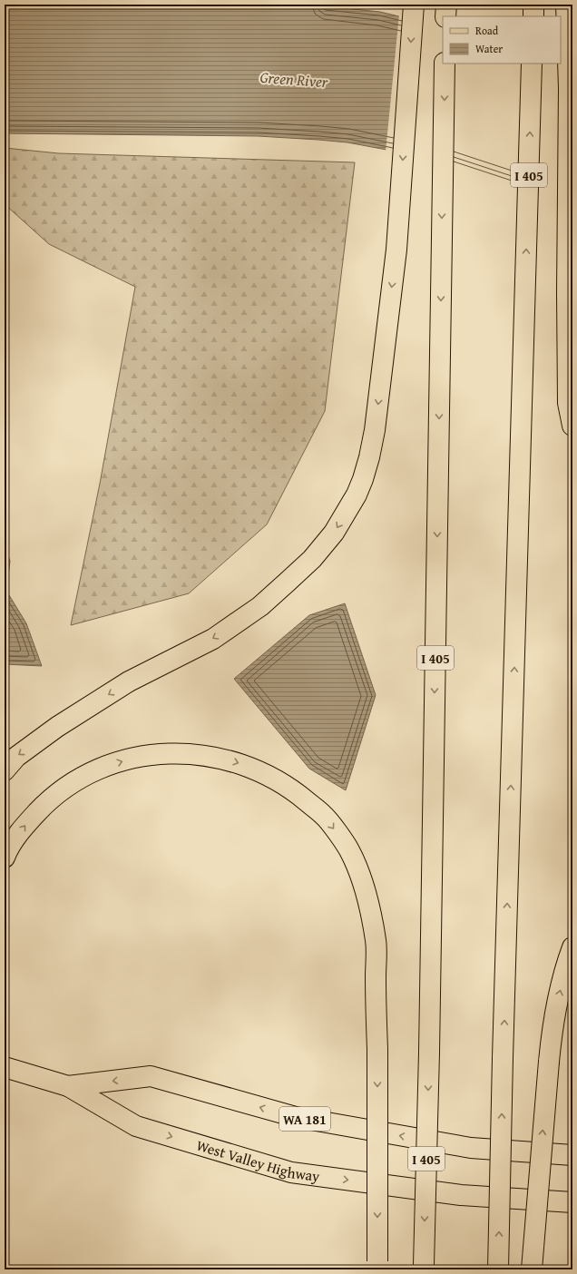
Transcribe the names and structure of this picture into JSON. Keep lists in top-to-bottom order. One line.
{"streets":{"main road":["I 405","WA 181","West Valley Highway"]},"water":["Green River"],"legend":["Road","Water"]}
